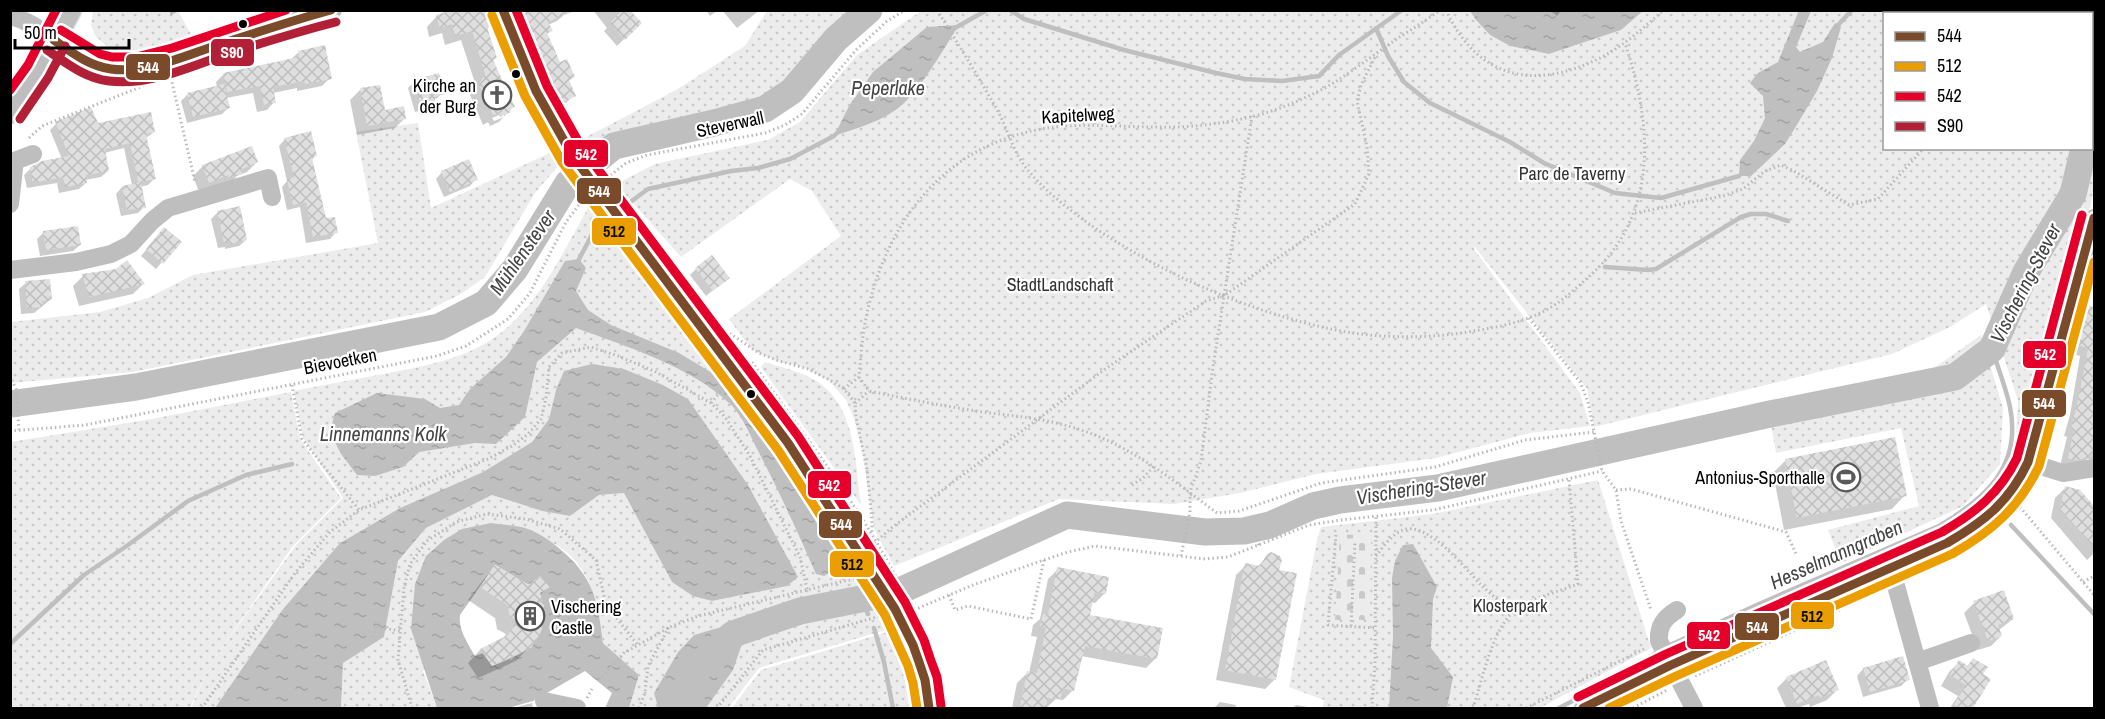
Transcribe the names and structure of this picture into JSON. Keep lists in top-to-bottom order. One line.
{"streets":{"path":["Kapitelweg","Steverwall","Bievoetken"]},"crossings":[["Steverwall","Bievoetken"]],"water":["Peperlake","Mühlenstever","Vischering-Stever","Linnemanns Kolk","Hesselmanngraben"],"parks":["Parc de Taverny","StadtLandschaft","Klosterpark"],"places":{"church":["Kirche an der Burg"],"sports":["Antonius-Sporthalle"],"building":["Vischering Castle"]},"lines":["transit line 544","transit line 542","transit line 512","transit line S90"],"legend":["544","512","542","S90"],"scale_bar":"50 m"}
